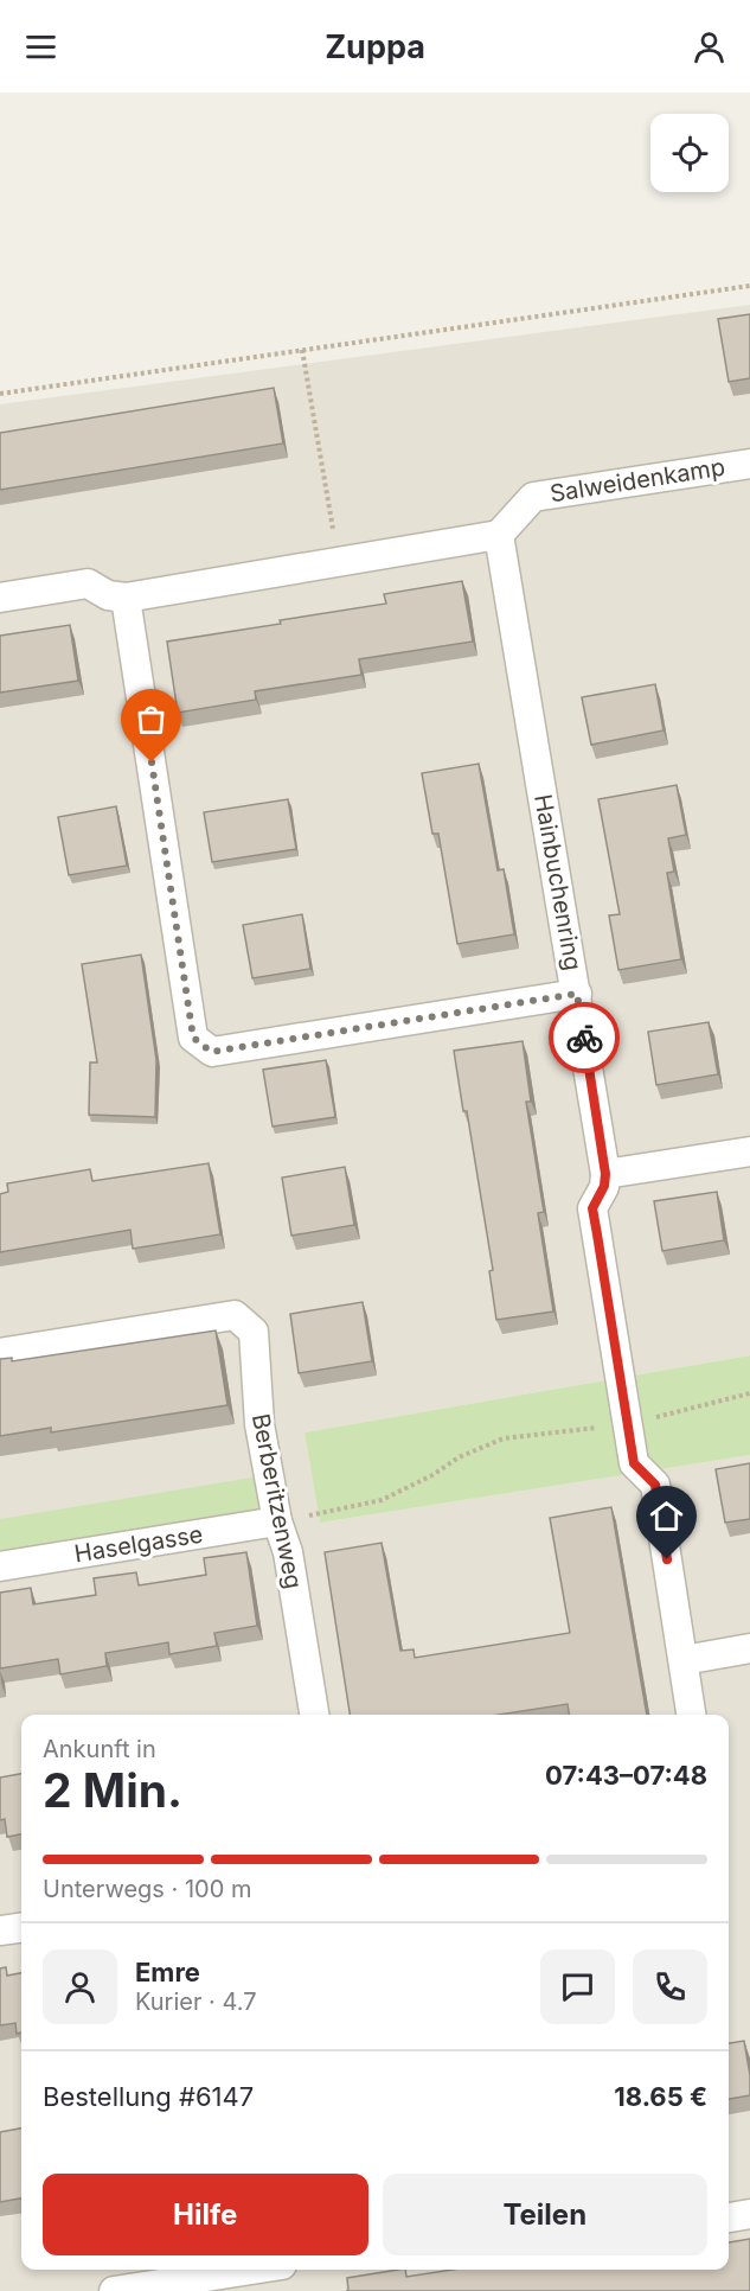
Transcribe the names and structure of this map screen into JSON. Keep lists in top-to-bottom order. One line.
{"streets":{"street":["Salweidenkamp","Hainbuchenring","Berberitzenweg","Haselgasse"]},"crossings":[["Salweidenkamp","Hainbuchenring"],["Berberitzenweg","Haselgasse"]],"page":{"header":"Zuppa","heading":["2 Min.","Ankunft in","07:43–07:48"],"panel":["Emre","Kurier · 4.7","Bestellung #6147","18.65 €"],"bar":"Unterwegs · 100 m","buttons":["Hilfe","Teilen"]}}
